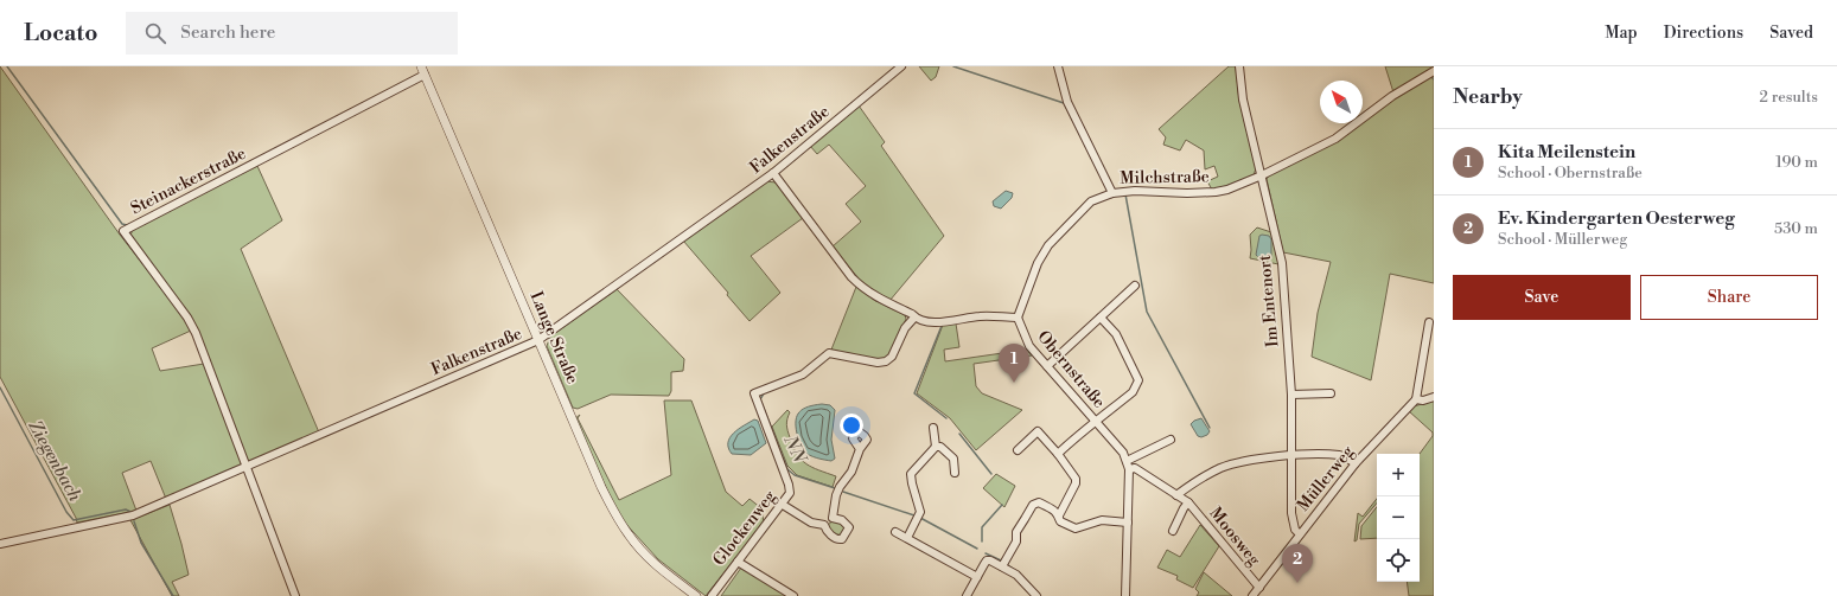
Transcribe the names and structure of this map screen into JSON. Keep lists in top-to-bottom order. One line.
{"streets":{"street":["Falkenstraße","Milchstraße","Steinackerstraße","Im Entenort","Lange Straße","Obernstraße","Müllerweg","Glockenweg","Moosweg"]},"crossings":[["Falkenstraße","Steinackerstraße"],["Falkenstraße","Lange Straße"],["Milchstraße","Im Entenort"],["Milchstraße","Obernstraße"],["Steinackerstraße","Lange Straße"],["Im Entenort","Müllerweg"],["Obernstraße","Moosweg"],["Müllerweg","Moosweg"]],"water":["NN","Ziegenbach"],"north":"top left","page":{"header":"Locato","search":"Search here","nav":["Map","Directions","Saved"],"heading":["Nearby","2 results"],"list":[{"mark":"1","name":"Kita Meilenstein","note":"School · Obernstraße","value":"190 m"},{"mark":"2","name":"Ev. Kindergarten Oesterweg","note":"School · Müllerweg","value":"530 m"}],"buttons":["Save","Share"],"pins":["1","2"],"map_buttons":["+","−"]}}
